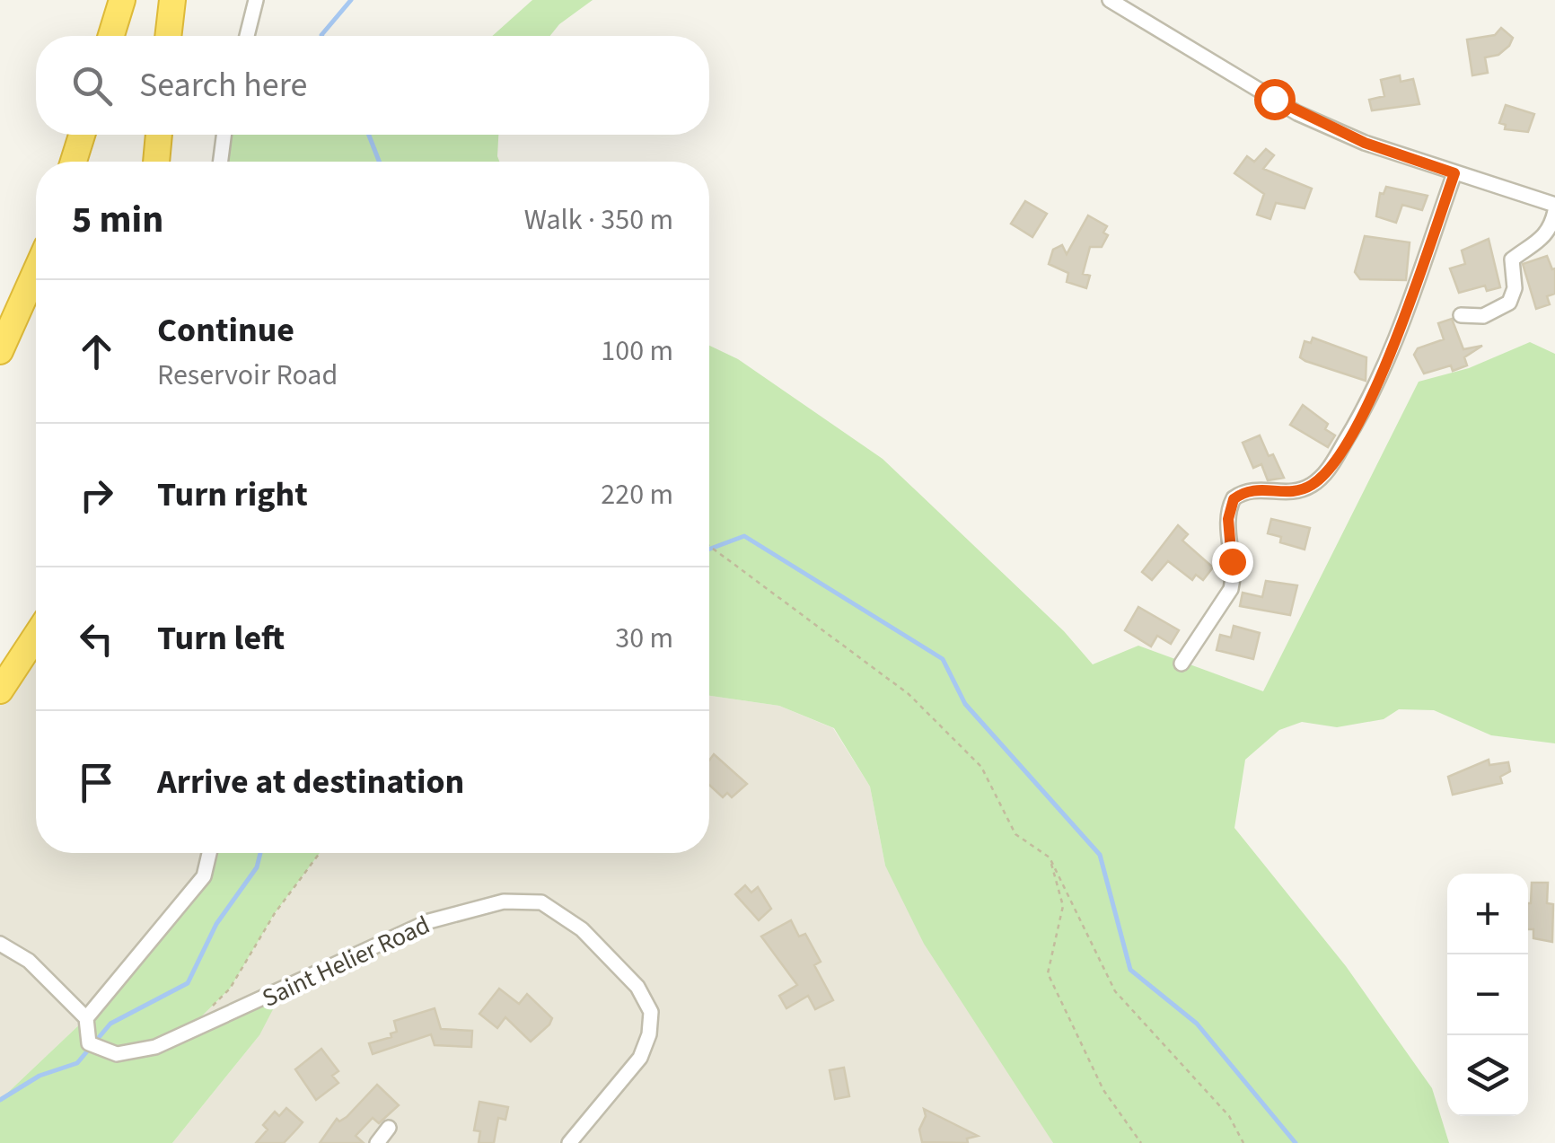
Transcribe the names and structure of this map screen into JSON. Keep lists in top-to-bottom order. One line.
{"streets":{"street":["Saint Helier Road"]},"page":{"search":"Search here","heading":["5 min","Walk · 350 m"],"list":[["Continue","Reservoir Road","100 m"],["Turn right","220 m"],["Turn left","30 m"],"Arrive at destination"],"map_buttons":["+","−"]}}
